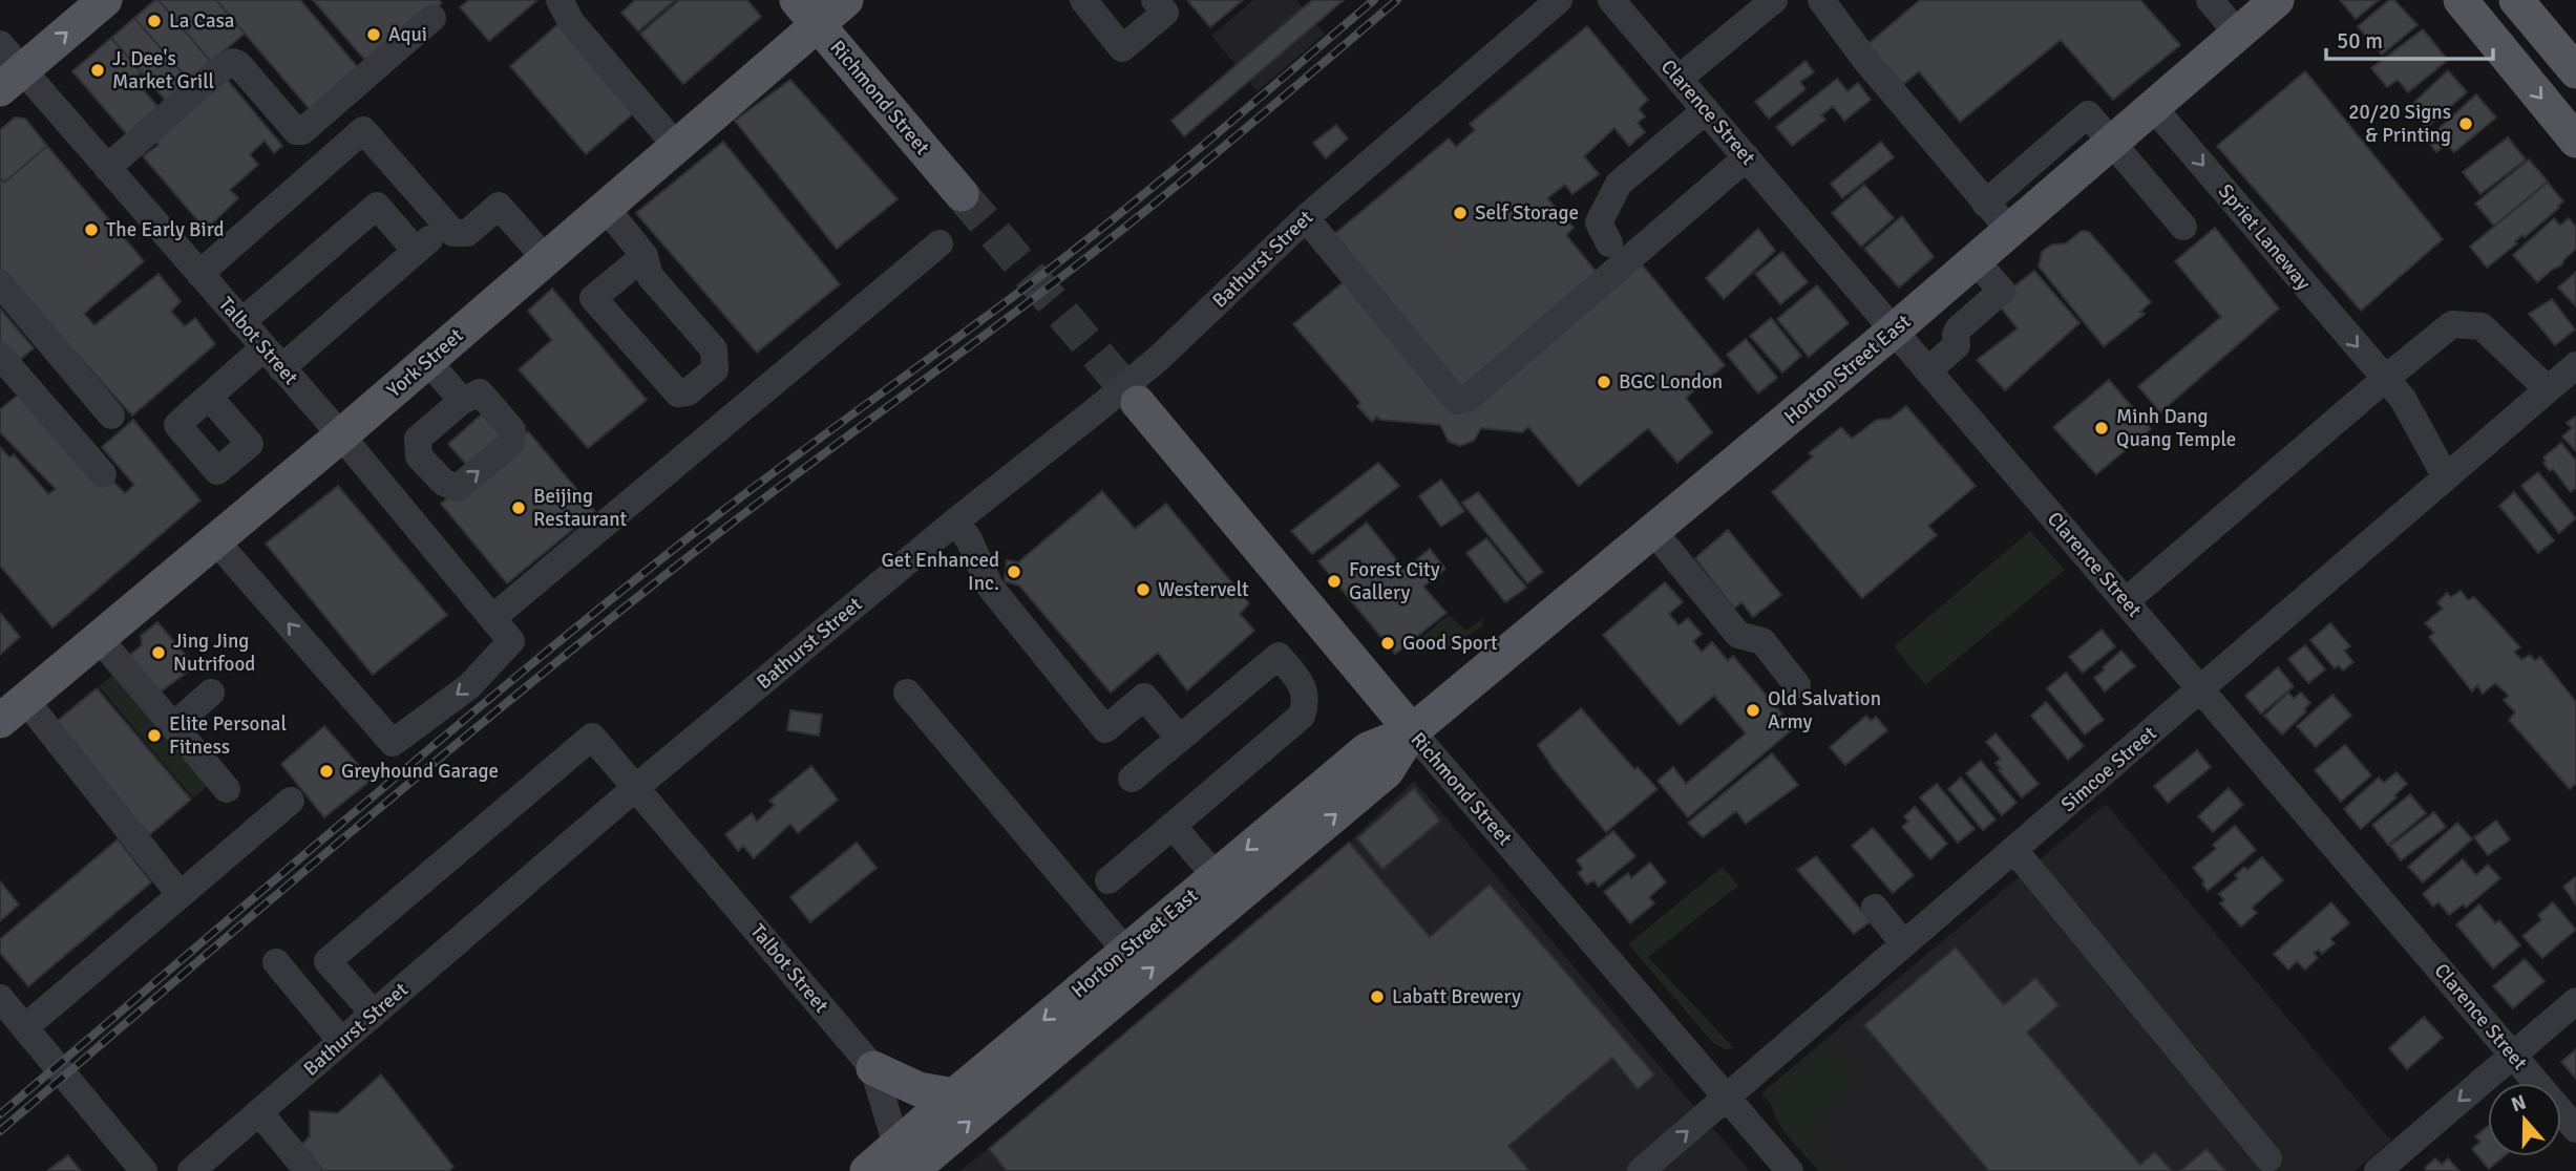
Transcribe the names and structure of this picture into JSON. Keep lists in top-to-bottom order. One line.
{"streets":{"main road":["Richmond Street","York Street","Horton Street East"],"street":["Clarence Street","Spriet Laneway","Bathurst Street","Talbot Street","Simcoe Street"]},"crossings":[["Richmond Street","York Street"],["Richmond Street","Horton Street East"],["Richmond Street","Simcoe Street"],["Clarence Street","Horton Street East"],["Clarence Street","Simcoe Street"],["Spriet Laneway","Horton Street East"],["Spriet Laneway","Simcoe Street"],["Bathurst Street","Talbot Street"],["Talbot Street","York Street"],["Talbot Street","Horton Street East"]],"places":["La Casa","Aqui","J. Dee's Market Grill","20/20 Signs & Printing","Self Storage","The Early Bird","BGC London","Minh Dang Quang Temple","Beijing Restaurant","Get Enhanced Inc.","Forest City Gallery","Westervelt","Good Sport","Jing Jing Nutrifood","Old Salvation Army","Elite Personal Fitness","Greyhound Garage","Labatt Brewery"],"scale_bar":"50 m","north":"top"}
